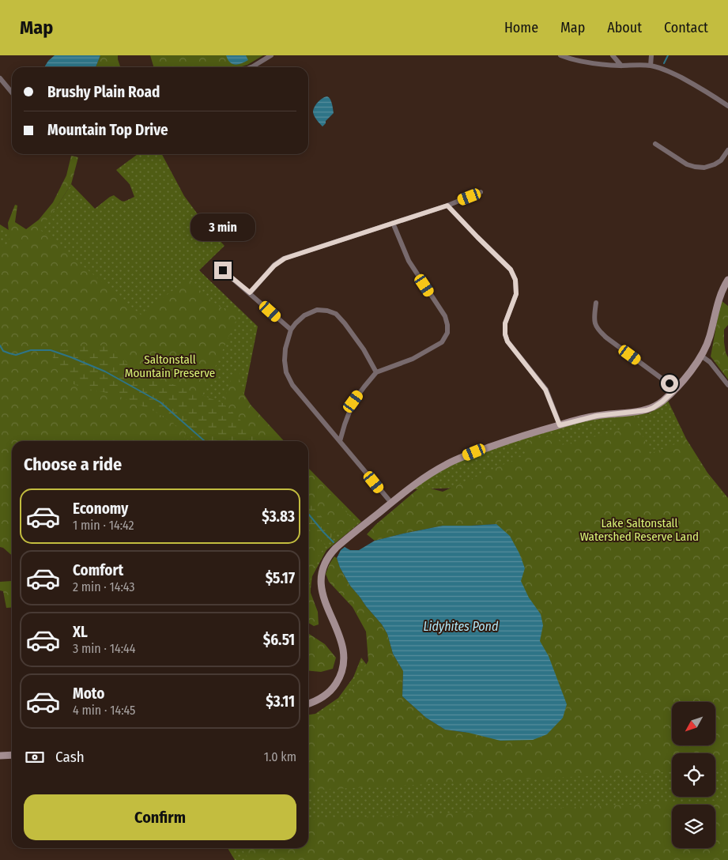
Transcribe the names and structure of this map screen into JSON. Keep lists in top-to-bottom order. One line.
{"water":["Lidyhites Pond"],"parks":["Saltonstall Mountain Preserve","Lake Saltonstall Watershed Reserve Land"],"north":"bottom left","page":{"header":"Map","nav":["Home","Map","About","Contact"],"banner":["Brushy Plain Road","Mountain Top Drive"],"bubble":"3 min","heading":"Choose a ride","list":[{"name":"Economy","note":"1 min · 14:42","value":"$3.83"},{"name":"Comfort","note":"2 min · 14:43","value":"$5.17"},{"name":"XL","note":"3 min · 14:44","value":"$6.51"},{"name":"Moto","note":"4 min · 14:45","value":"$3.11"}],"pay":["Cash","1.0 km"],"buttons":"Confirm"}}
